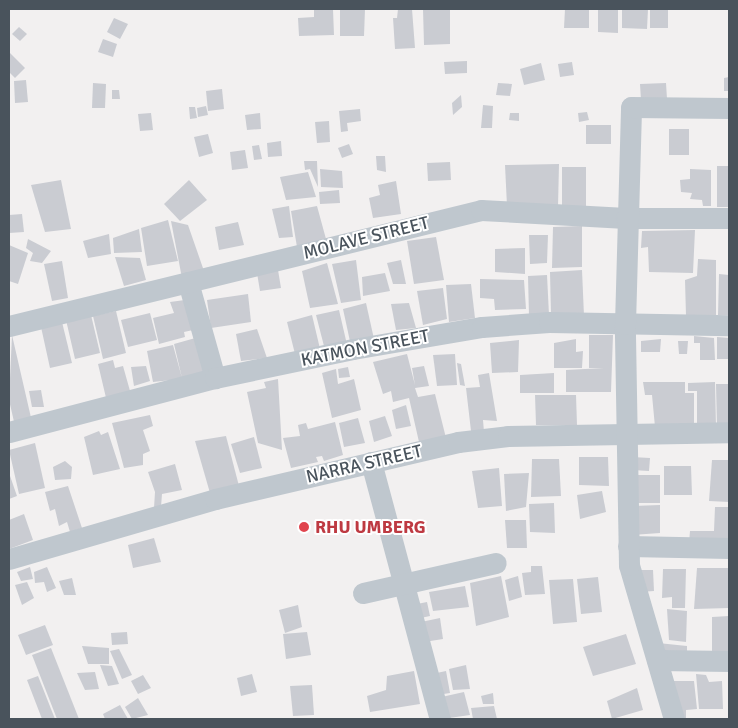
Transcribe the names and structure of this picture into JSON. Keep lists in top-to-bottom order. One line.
{"streets":{"street":["MOLAVE STREET","KATMON STREET","NARRA STREET"]},"places":["RHU UMBERG"]}
